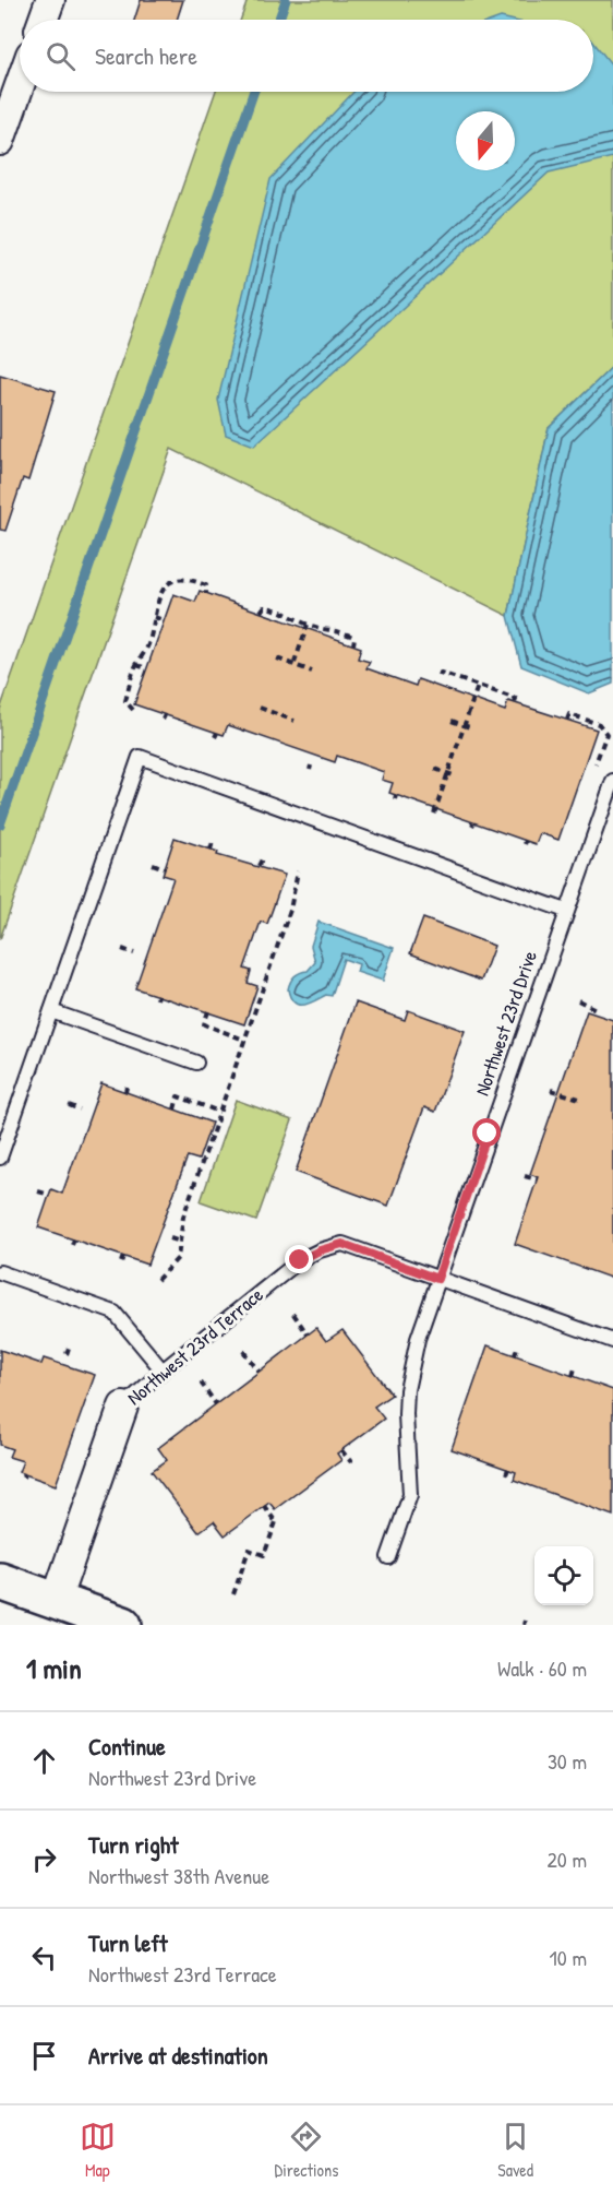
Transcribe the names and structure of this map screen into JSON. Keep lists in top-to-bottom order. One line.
{"streets":{"street":["Northwest 23rd Terrace"],"lane":["Northwest 23rd Drive"]},"crossings":[["Northwest 23rd Drive","Northwest 23rd Terrace"]],"north":"bottom","page":{"search":"Search here","heading":["1 min","Walk · 60 m"],"list":[["Continue","Northwest 23rd Drive","30 m"],["Turn right","Northwest 38th Avenue","20 m"],["Turn left","Northwest 23rd Terrace","10 m"],"Arrive at destination"],"nav":["Map","Directions","Saved"]}}
